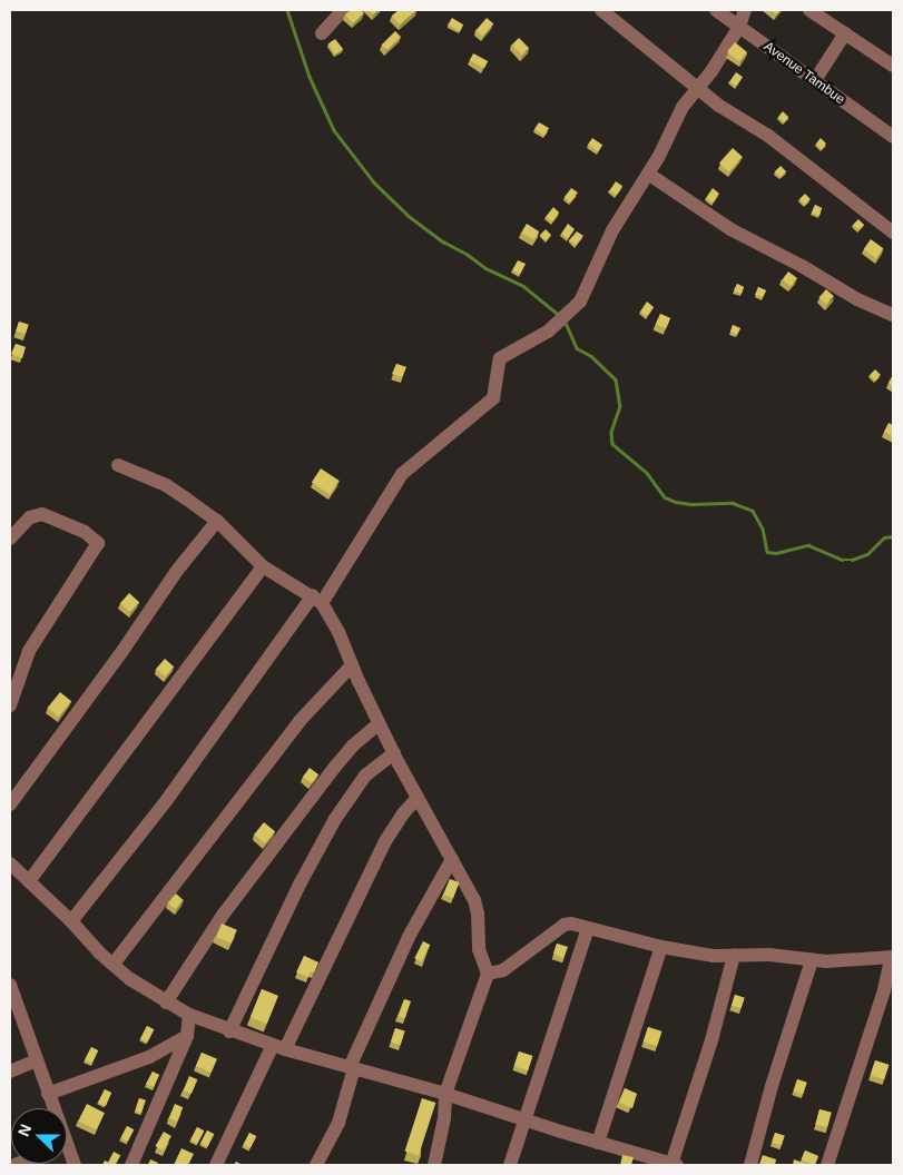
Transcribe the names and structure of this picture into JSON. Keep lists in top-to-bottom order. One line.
{"streets":{"street":["Avenue Tambue"]},"north":"left"}
